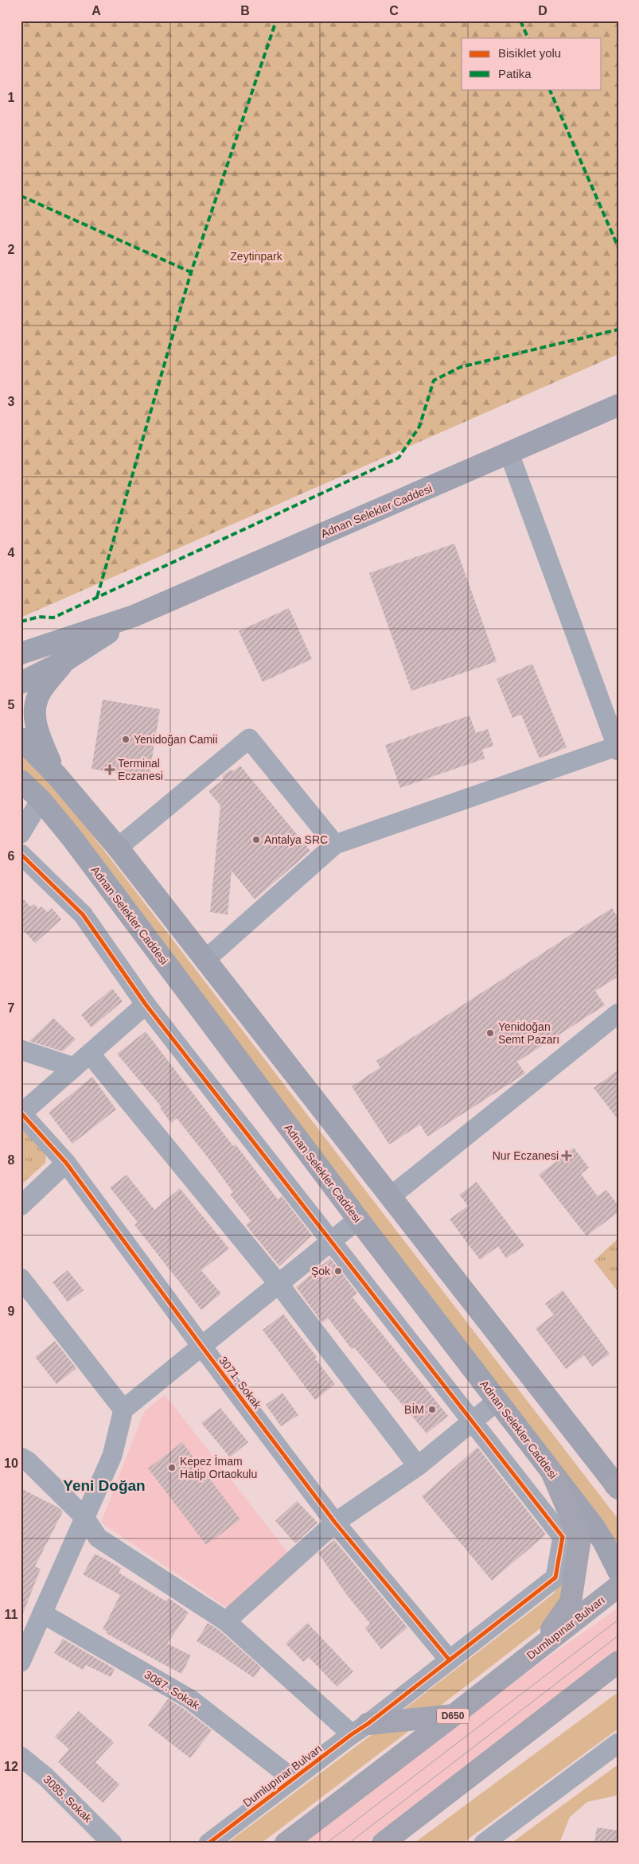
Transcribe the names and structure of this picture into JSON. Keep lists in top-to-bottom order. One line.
{"streets":{"highway":["Dumlupınar Bulvarı","D650"],"main road":["Adnan Selekler Caddesi"],"street":["3071. Sokak","3087. Sokak","3085. Sokak"]},"crossings":[["3071. Sokak","Dumlupınar Bulvarı"],["Dumlupınar Bulvarı","3087. Sokak"]],"districts":["Yeni Doğan"],"parks":["Zeytinpark"],"places":{"other":["Yenidoğan Camii","Antalya SRC","Yenidoğan Semt Pazarı","Şok","BİM","Kepez İmam Hatip Ortaokulu"],"health":["Terminal Eczanesi","Nur Eczanesi"]},"legend":["Bisiklet yolu","Patika"],"grid":{"columns":["A","B","C","D"],"rows":["1","2","3","4","5","6","7","8","9","10","11","12"]}}
